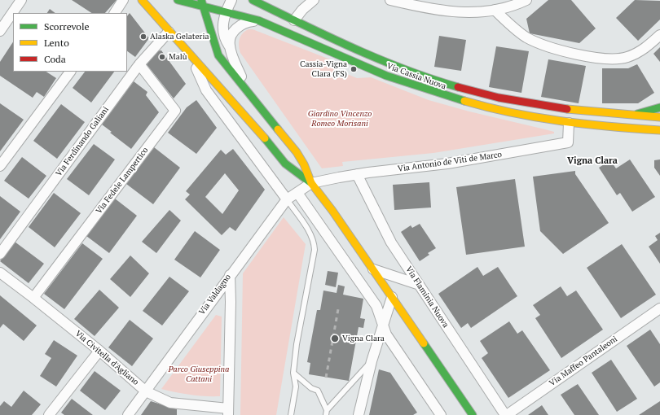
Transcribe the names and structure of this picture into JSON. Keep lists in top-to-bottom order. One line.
{"streets":{"main road":["Via Cassia Nuova"],"street":["Via Ferdinando Galiani","Via Antonio de Viti de Marco","Via Fedele Lampertico","Via Valdagno","Via Flaminia Nuova","Via Civitella d'Agliano","Via Maffeo Pantaleoni"]},"crossings":[["Via Cassia Nuova","Via Antonio de Viti de Marco"],["Via Ferdinando Galiani","Via Fedele Lampertico"],["Via Antonio de Viti de Marco","Via Valdagno"],["Via Antonio de Viti de Marco","Via Flaminia Nuova"],["Via Fedele Lampertico","Via Civitella d'Agliano"],["Via Valdagno","Via Civitella d'Agliano"],["Via Flaminia Nuova","Via Maffeo Pantaleoni"]],"districts":["Vigna Clara"],"parks":["Giardino Vincenzo Romeo Morisani","Parco Giuseppina Cattani"],"places":["Alaska Gelateria","Malù","Cassia-Vigna Clara (FS)","Vigna Clara"],"legend":["Scorrevole","Lento","Coda"]}
